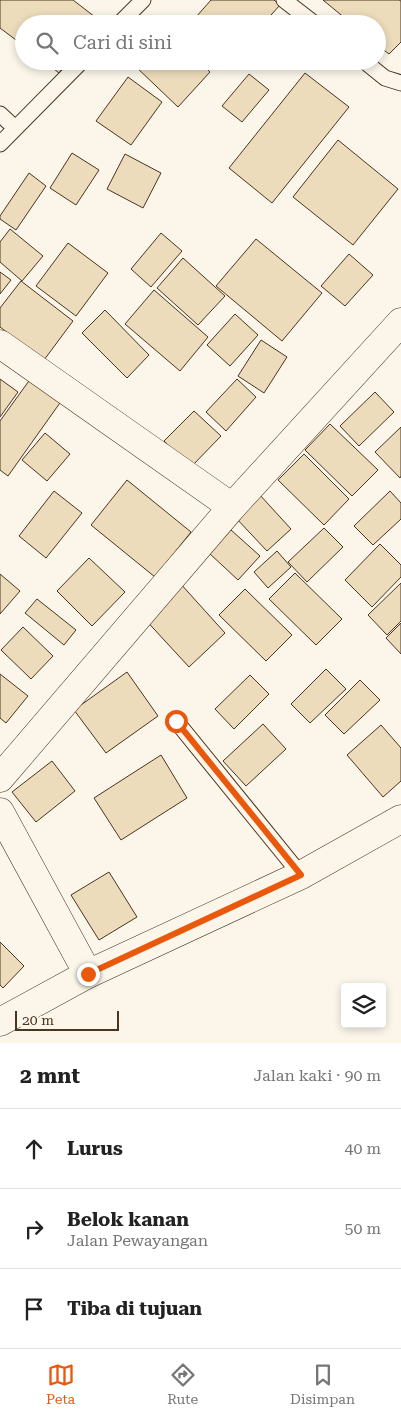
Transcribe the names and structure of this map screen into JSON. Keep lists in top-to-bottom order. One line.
{"scale_bar":"20 m","page":{"search":"Cari di sini","scale":"20 m","heading":["2 mnt","Jalan kaki · 90 m"],"list":[["Lurus","40 m"],["Belok kanan","Jalan Pewayangan","50 m"],"Tiba di tujuan"],"nav":["Peta","Rute","Disimpan"]}}
